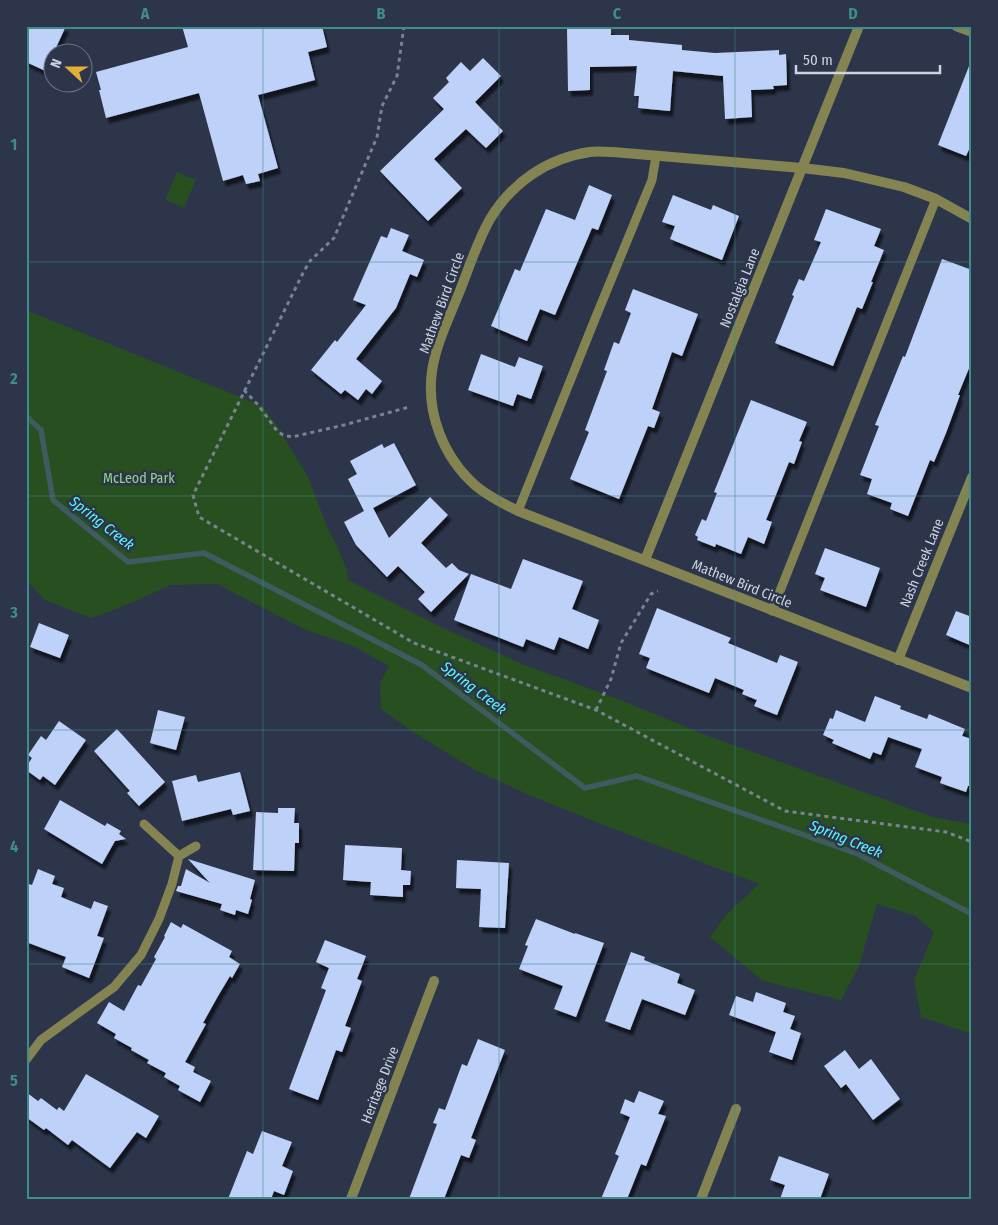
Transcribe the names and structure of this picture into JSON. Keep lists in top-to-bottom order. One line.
{"streets":{"street":["Nostalgia Lane","Mathew Bird Circle","Nash Creek Lane","Heritage Drive"]},"crossings":[["Nostalgia Lane","Mathew Bird Circle"],["Mathew Bird Circle","Nash Creek Lane"]],"water":["Spring Creek"],"parks":["McLeod Park"],"scale_bar":"50 m","north":"left","grid":{"columns":["A","B","C","D"],"rows":["1","2","3","4","5"]}}
